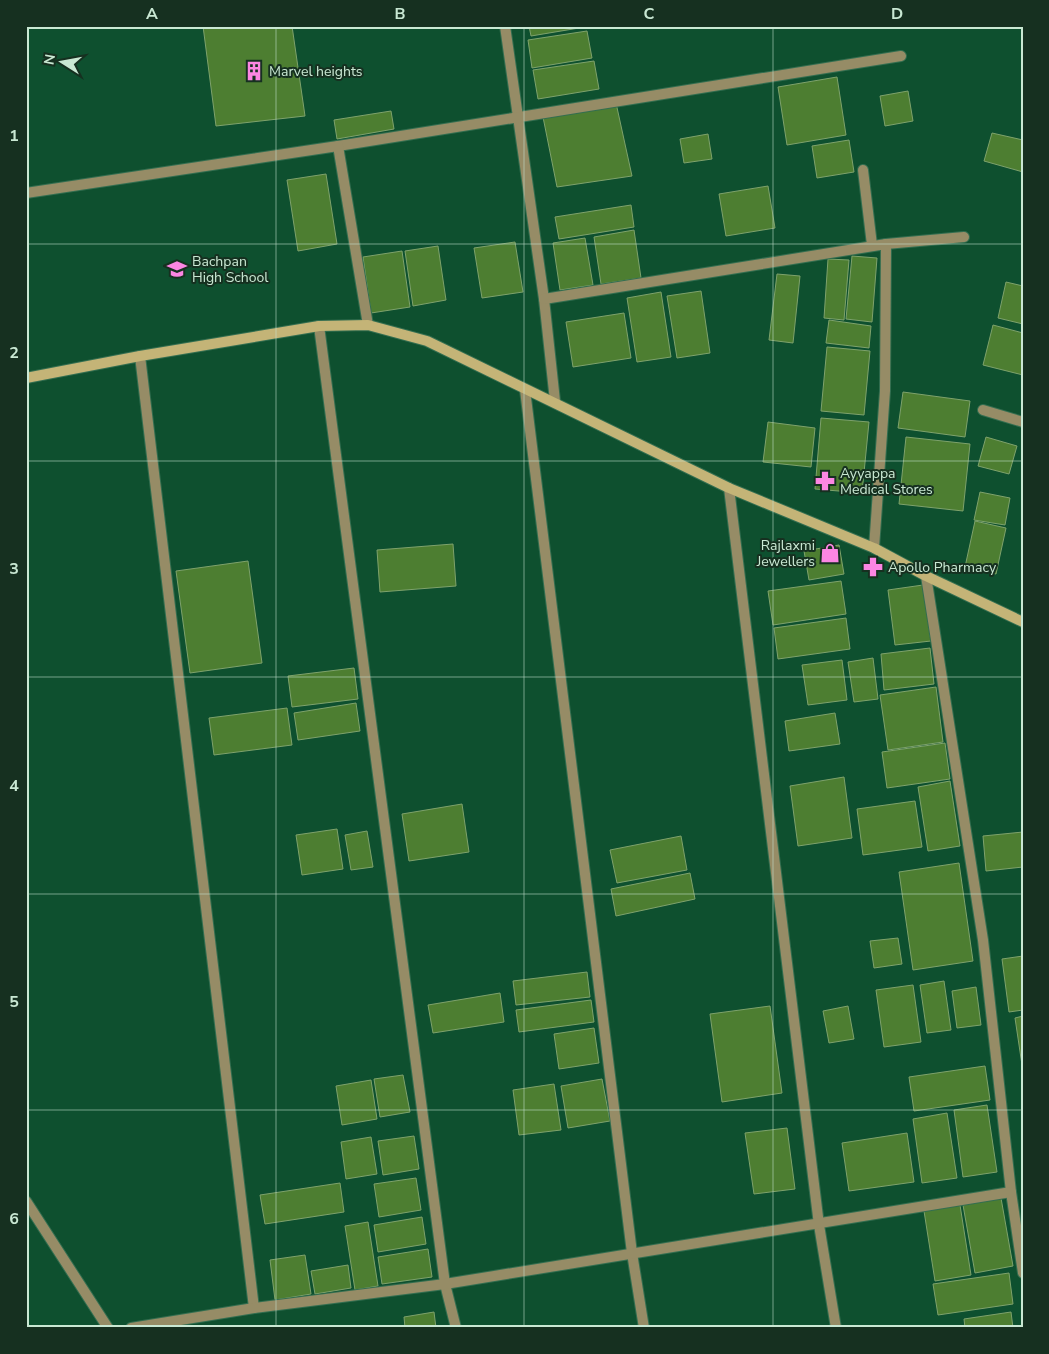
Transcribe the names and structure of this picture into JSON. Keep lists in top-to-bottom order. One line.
{"places":{"building":["Marvel heights"],"school or university":["Bachpan High School"],"pharmacy":["Ayyappa Medical Stores","Apollo Pharmacy"],"shop":["Rajlaxmi Jewellers"]},"north":"left","grid":{"columns":["A","B","C","D"],"rows":["1","2","3","4","5","6"]}}
